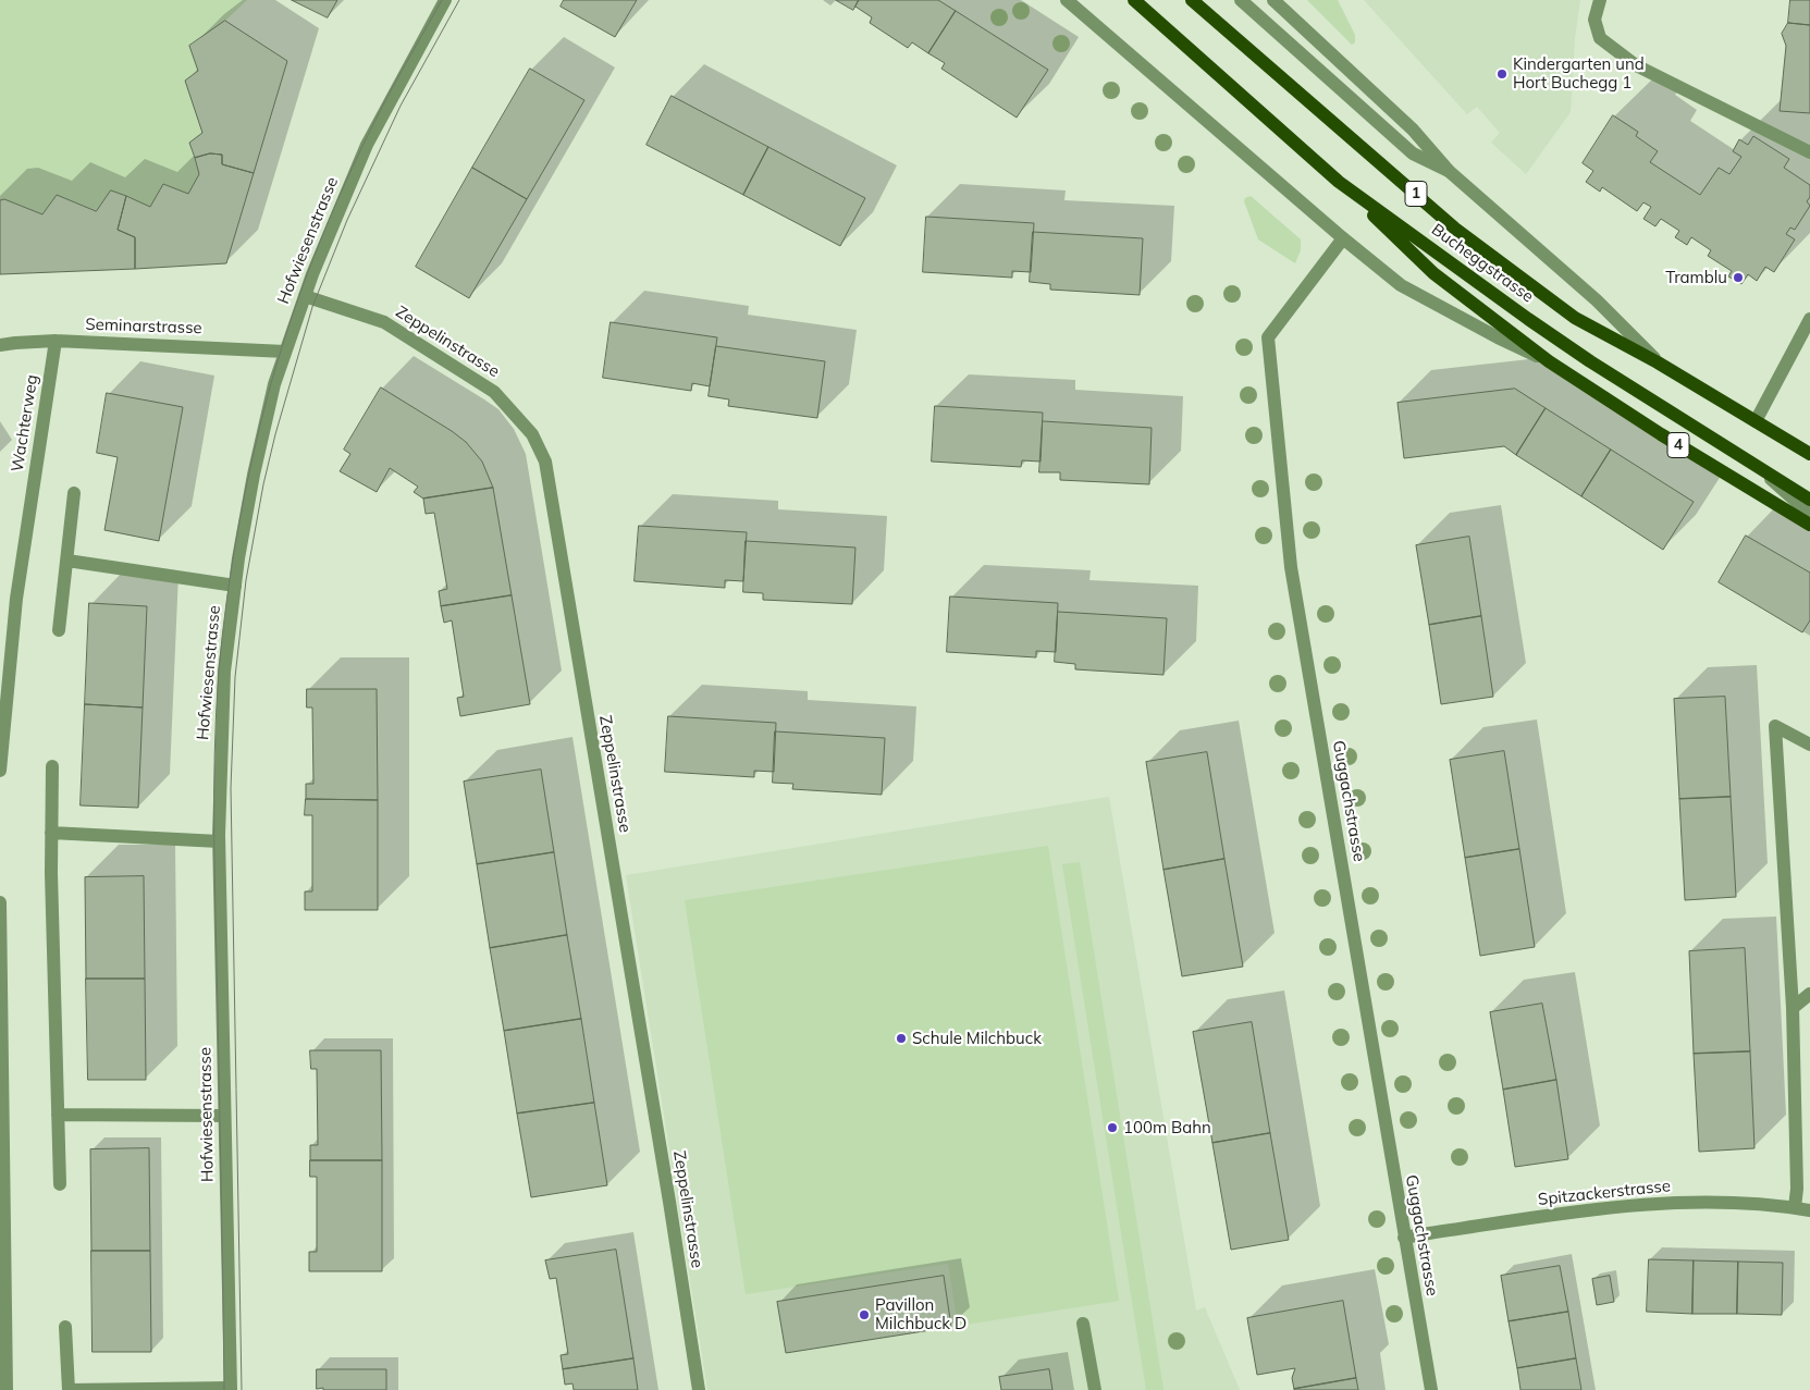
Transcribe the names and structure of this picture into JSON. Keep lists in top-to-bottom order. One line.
{"streets":{"main road":["1","Bucheggstrasse","4"],"street":["Hofwiesenstrasse","Seminarstrasse","Zeppelinstrasse","Wachterweg","Guggachstrasse","Spitzackerstrasse"]},"crossings":[["Hofwiesenstrasse","Seminarstrasse"],["Hofwiesenstrasse","Zeppelinstrasse"],["Bucheggstrasse","4"],["Seminarstrasse","Wachterweg"],["Guggachstrasse","Spitzackerstrasse"]],"places":["Kindergarten und Hort Buchegg 1","Tramblu","Schule Milchbuck","100m Bahn","Pavillon Milchbuck D"]}
